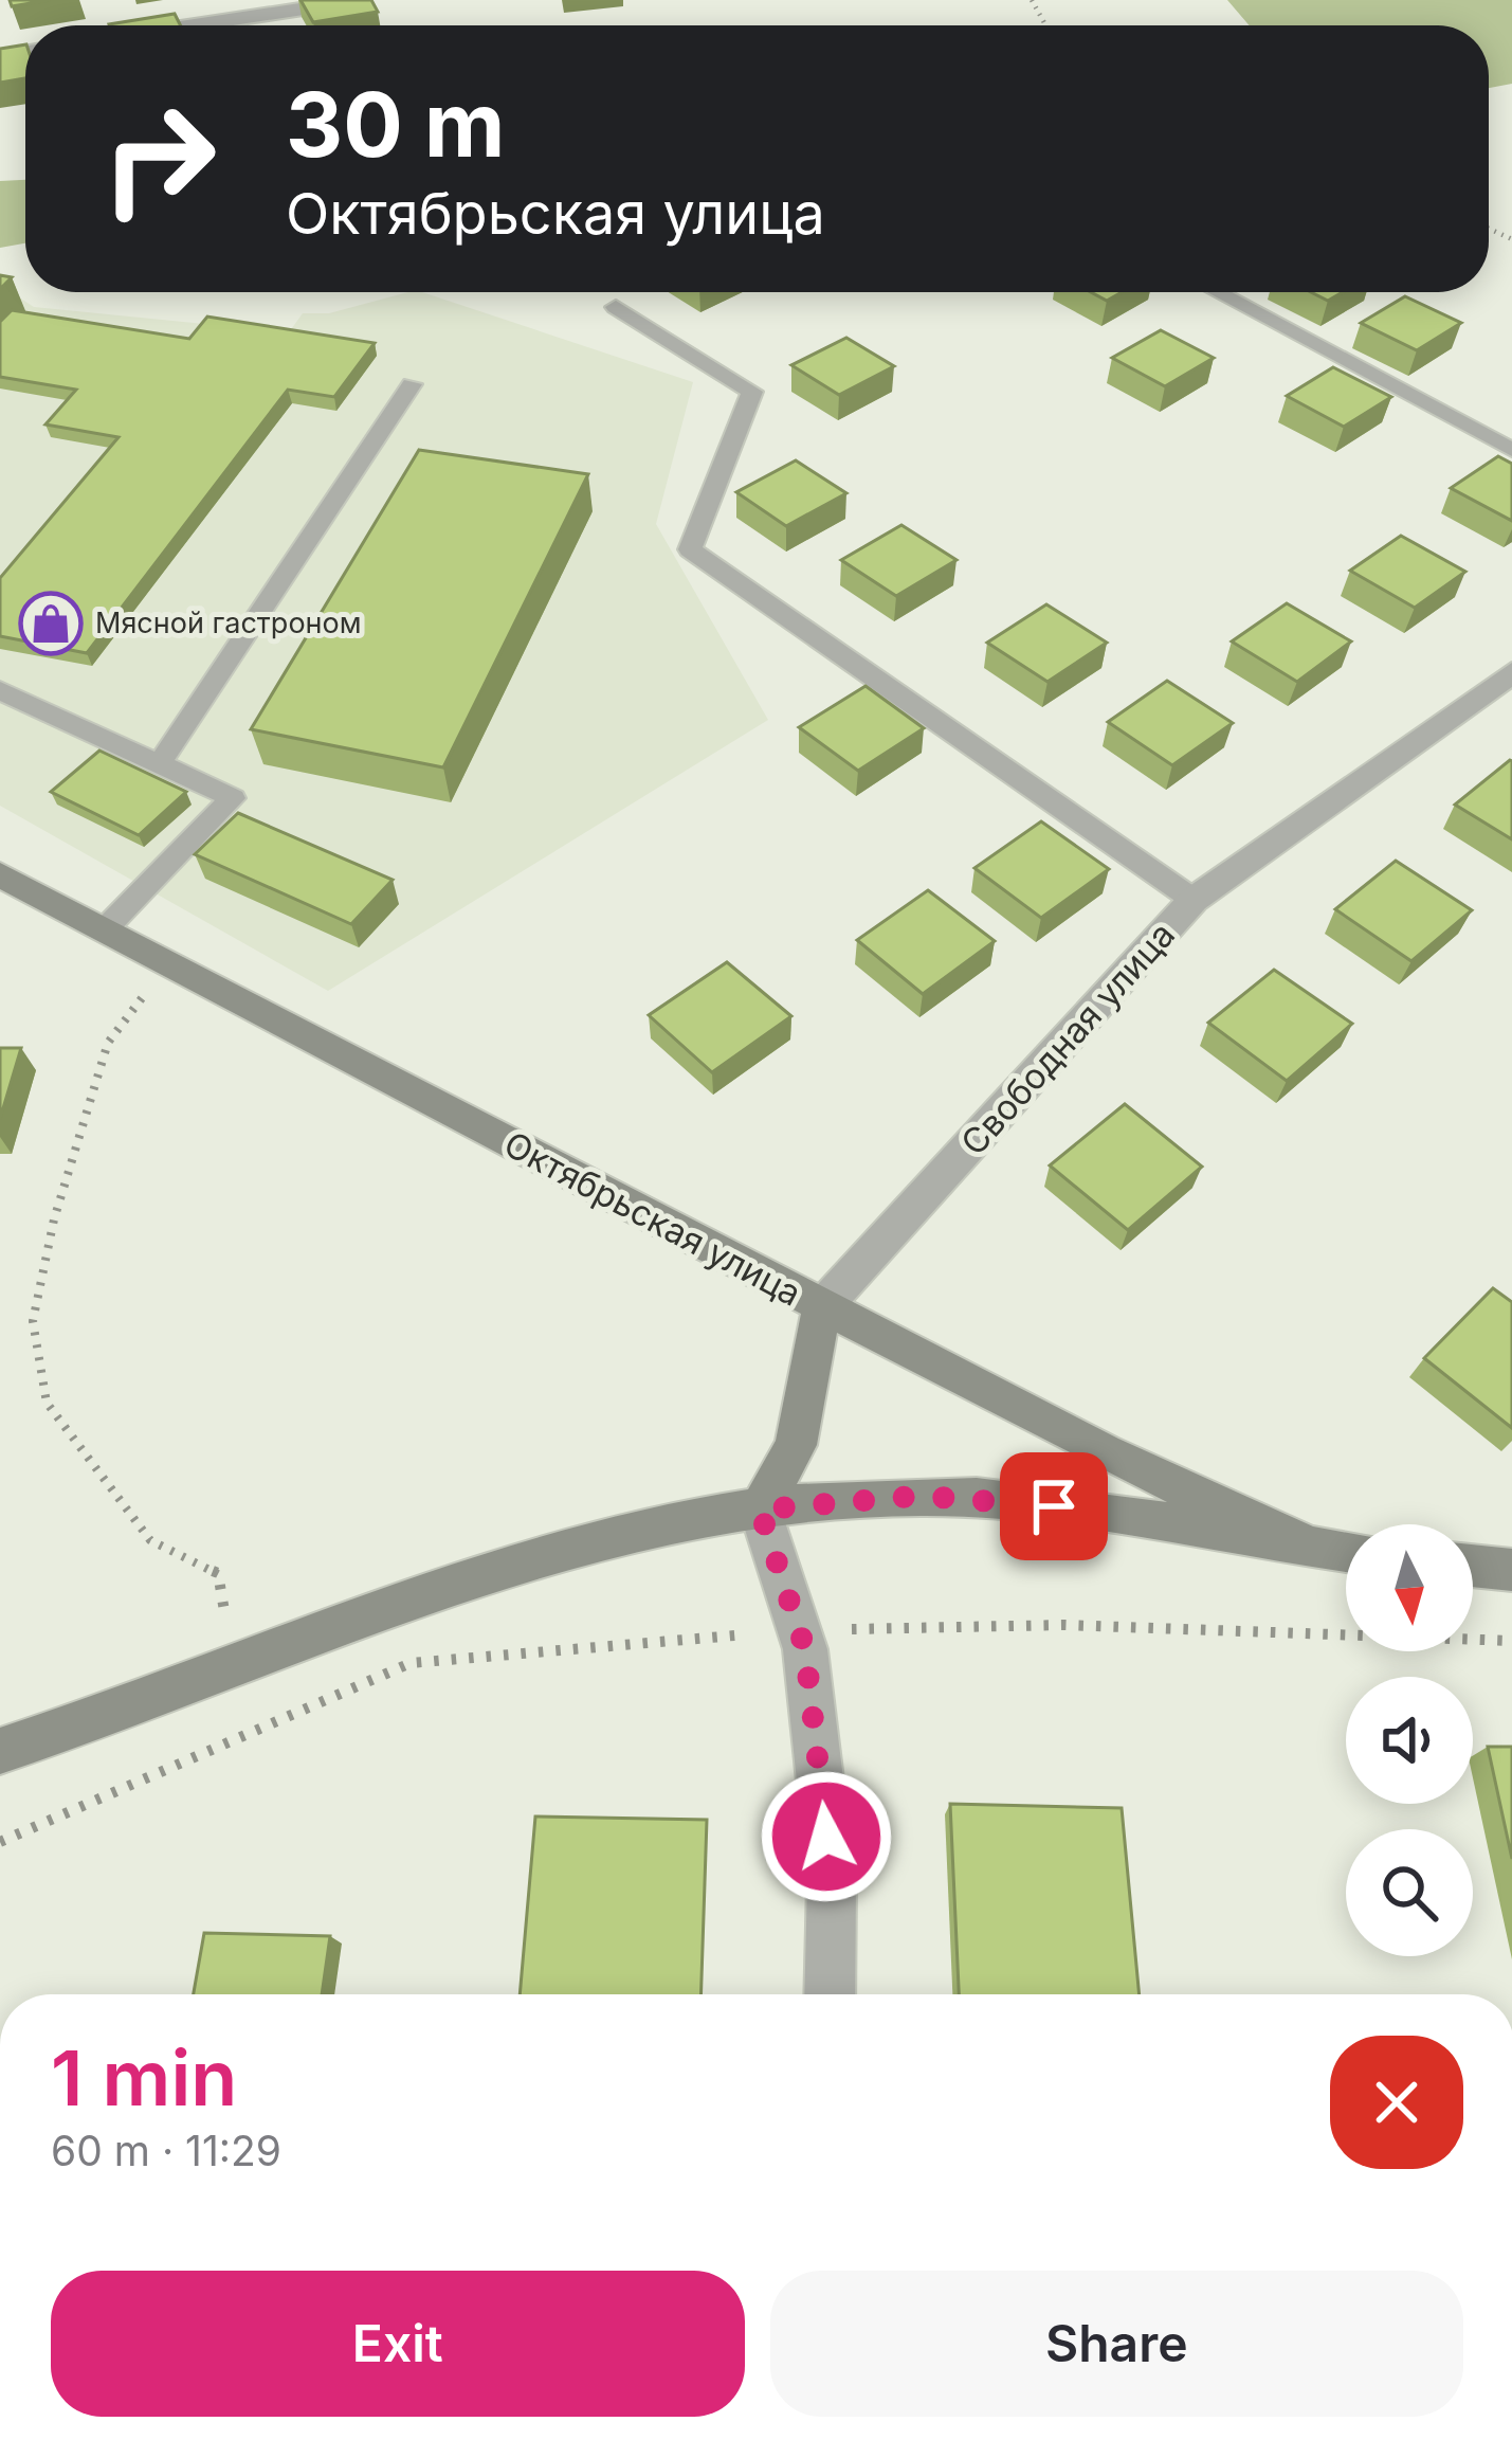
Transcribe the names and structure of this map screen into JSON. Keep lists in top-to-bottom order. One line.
{"streets":{"street":["Свободная улица","Октябрьская улица"]},"crossings":[["Свободная улица","Октябрьская улица"]],"places":{"shop":["Мясной гастроном"]},"north":"bottom","page":{"turn":["30 m","Октябрьская улица"],"heading":["1 min","60 m · 11:29"],"buttons":["Exit","Share"]}}
